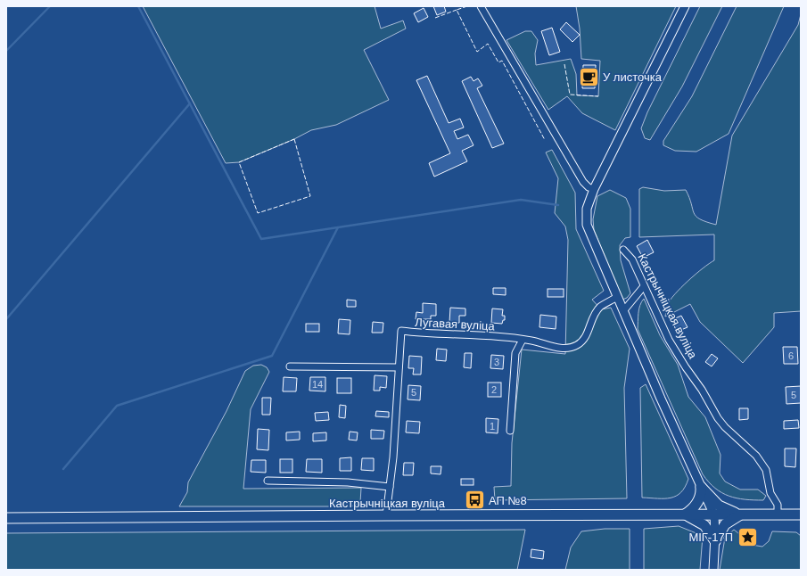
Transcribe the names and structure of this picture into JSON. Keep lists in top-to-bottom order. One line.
{"streets":{"main road":["Кастрычніцкая вуліца"],"street":["Лугавая вуліца"]},"crossings":[["Кастрычніцкая вуліца","Лугавая вуліца"]],"places":{"cafe":["У листочка"],"bus stop":["АП №8"],"place":["МІГ-17П"]},"house_numbers":["6","3","14","2","5","5","1"]}
